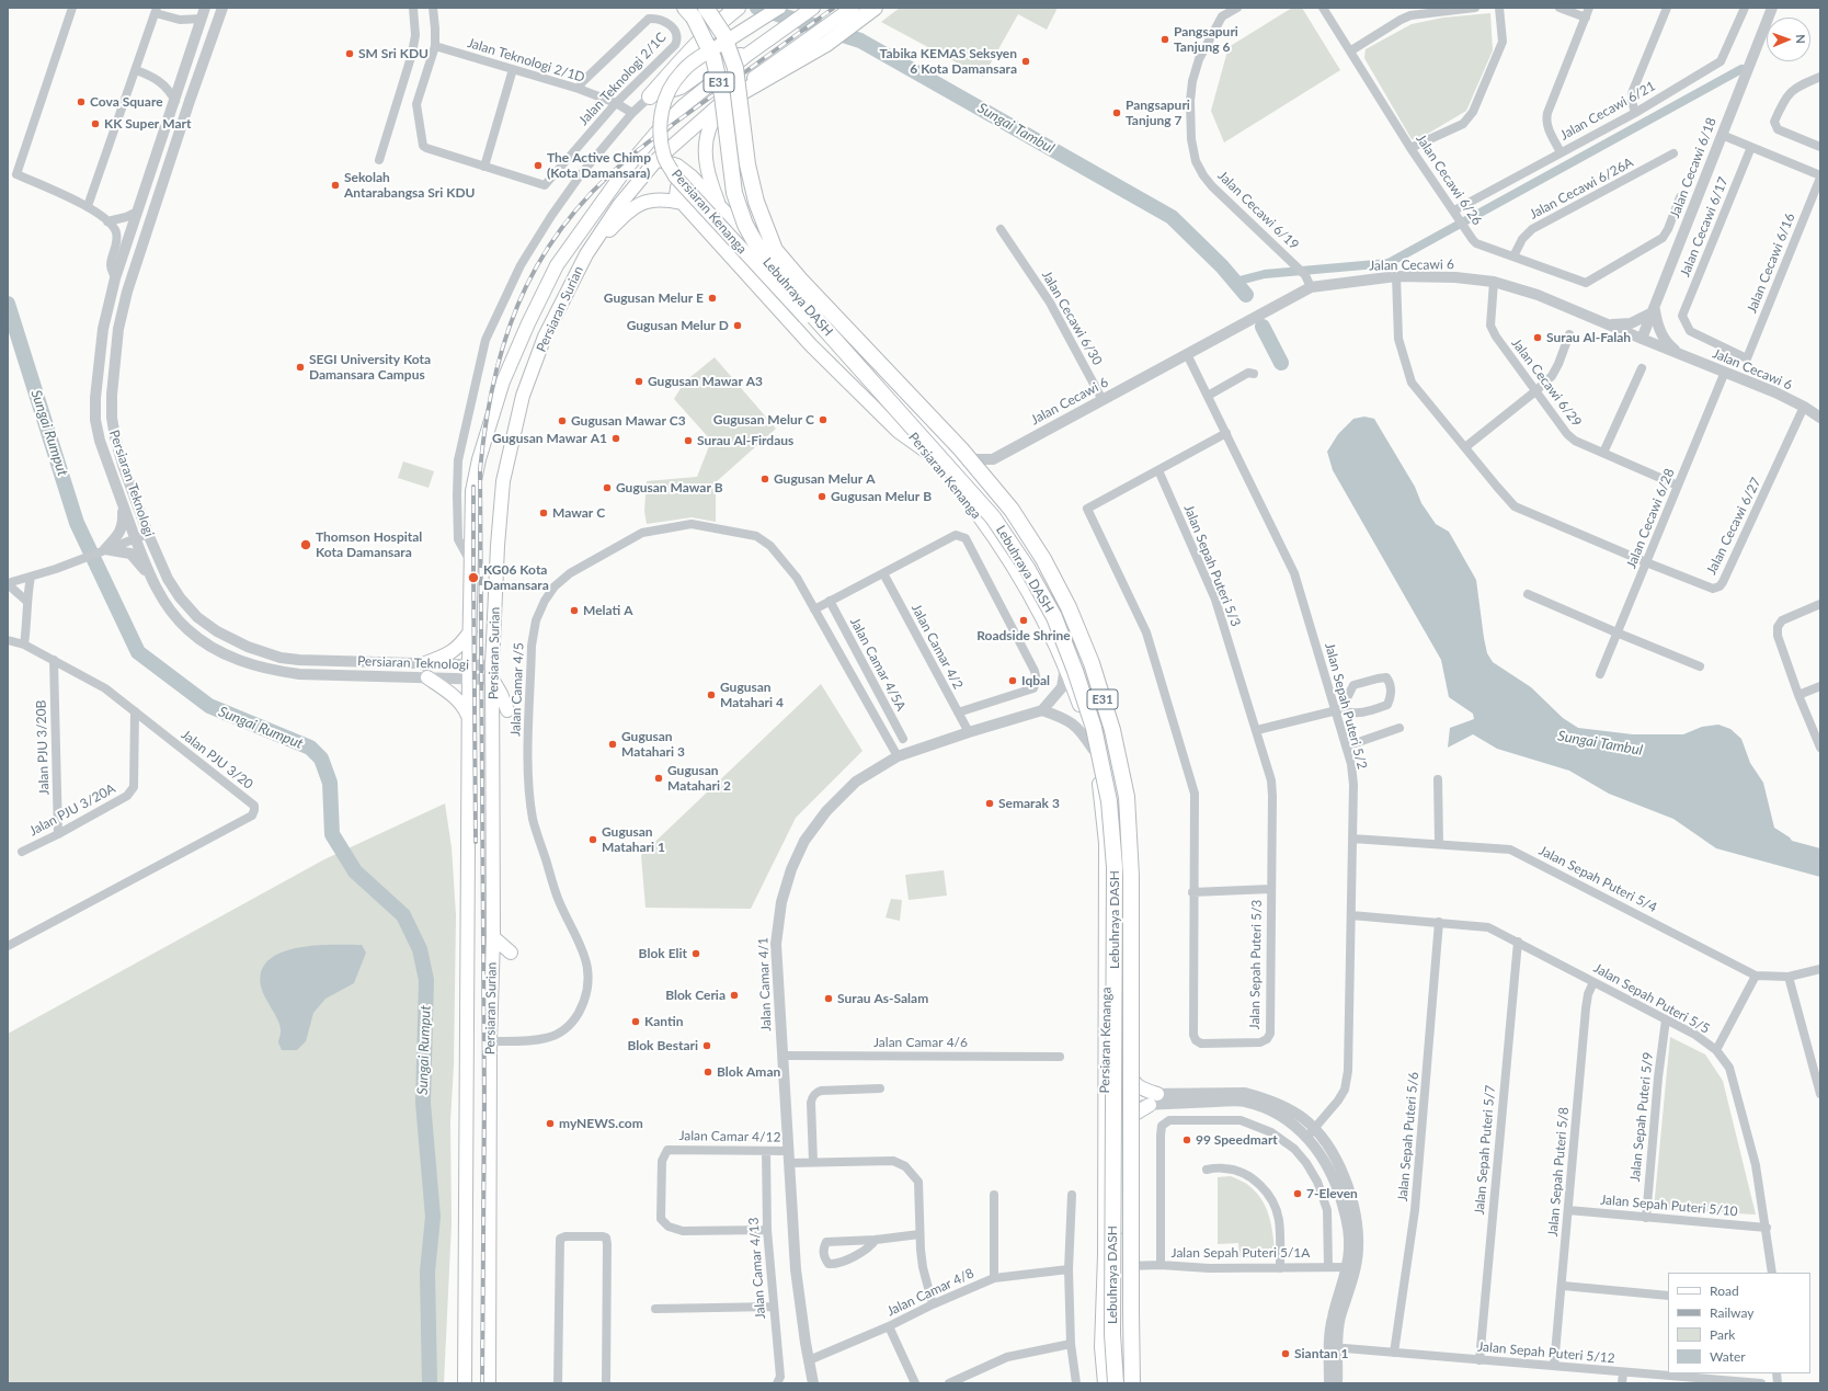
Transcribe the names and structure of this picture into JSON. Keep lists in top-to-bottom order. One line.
{"streets":{"highway":["E31","Lebuhraya DASH"],"main road":["Persiaran Kenanga","Persiaran Surian"],"street":["Jalan Teknologi 2/1D","Jalan Teknologi 2/1C","Jalan Cecawi 6/21","Jalan Cecawi 6/18","Jalan Cecawi 6/26","Jalan Cecawi 6/26A","Jalan Cecawi 6/19","Jalan Cecawi 6/17","Jalan Cecawi 6/16","Jalan Cecawi 6","Jalan Cecawi 6/30","Jalan Cecawi 6/29","Persiaran Teknologi","Jalan Cecawi 6/28","Jalan Cecawi 6/27","Jalan Sepah Puteri 5/3","Jalan Camar 4/2","Jalan Camar 4/5A","Jalan Camar 4/5","Jalan Sepah Puteri 5/2","Jalan PJU 3/20B","Jalan PJU 3/20","Jalan PJU 3/20A","Jalan Sepah Puteri 5/4","Jalan Camar 4/1","Jalan Sepah Puteri 5/5","Jalan Camar 4/6","Jalan Sepah Puteri 5/9","Jalan Camar 4/12","Jalan Sepah Puteri 5/6","Jalan Sepah Puteri 5/7","Jalan Sepah Puteri 5/8","Jalan Sepah Puteri 5/10","Jalan Sepah Puteri 5/1A","Jalan Camar 4/13","Jalan Camar 4/8","Jalan Sepah Puteri 5/12"]},"crossings":[["Jalan Teknologi 2/1D","Jalan Teknologi 2/1C"],["Jalan Cecawi 6/21","Jalan Cecawi 6/26"],["Jalan Cecawi 6/18","Jalan Cecawi 6"],["Jalan Cecawi 6/26","Jalan Cecawi 6/26A"],["Jalan Cecawi 6/19","Jalan Cecawi 6"],["Persiaran Kenanga","Lebuhraya DASH"],["Persiaran Kenanga","Persiaran Surian"],["Persiaran Kenanga","Jalan Sepah Puteri 5/1A"],["Jalan Cecawi 6/17","Jalan Cecawi 6/16"],["Jalan Cecawi 6","Jalan Cecawi 6/30"],["Jalan Cecawi 6","Jalan Cecawi 6/29"],["Jalan Cecawi 6","Jalan Cecawi 6/28"],["Jalan Cecawi 6","Jalan Cecawi 6/27"],["Jalan Cecawi 6","Jalan Sepah Puteri 5/2"],["Persiaran Surian","Persiaran Teknologi"],["Persiaran Surian","Jalan Camar 4/5"],["Jalan Cecawi 6/29","Jalan Cecawi 6/28"],["Jalan Cecawi 6/28","Jalan Cecawi 6/27"],["Jalan Camar 4/2","Jalan Camar 4/1"],["Jalan Camar 4/5","Jalan Camar 4/1"],["Jalan Sepah Puteri 5/2","Jalan Sepah Puteri 5/4"],["Jalan Sepah Puteri 5/2","Jalan Sepah Puteri 5/5"],["Jalan PJU 3/20B","Jalan PJU 3/20"],["Jalan PJU 3/20B","Jalan PJU 3/20A"],["Jalan PJU 3/20","Jalan PJU 3/20A"],["Jalan Camar 4/1","Jalan Camar 4/6"],["Jalan Camar 4/1","Jalan Camar 4/12"],["Jalan Camar 4/1","Jalan Camar 4/8"],["Jalan Sepah Puteri 5/5","Jalan Sepah Puteri 5/9"],["Jalan Sepah Puteri 5/5","Jalan Sepah Puteri 5/6"],["Jalan Sepah Puteri 5/5","Jalan Sepah Puteri 5/7"],["Jalan Sepah Puteri 5/5","Jalan Sepah Puteri 5/8"],["Jalan Sepah Puteri 5/5","Jalan Sepah Puteri 5/10"],["Jalan Sepah Puteri 5/9","Jalan Sepah Puteri 5/10"],["Jalan Camar 4/12","Jalan Camar 4/13"],["Jalan Sepah Puteri 5/6","Jalan Sepah Puteri 5/12"],["Jalan Sepah Puteri 5/7","Jalan Sepah Puteri 5/12"],["Jalan Sepah Puteri 5/8","Jalan Sepah Puteri 5/10"],["Jalan Sepah Puteri 5/8","Jalan Sepah Puteri 5/12"]],"water":["Sungai Tambul","Sungai Rumput"],"places":["Pangsapuri Tanjung 6","SM Sri KDU","Tabika KEMAS Seksyen 6 Kota Damansara","Cova Square","Pangsapuri Tanjung 7","KK Super Mart","The Active Chimp (Kota Damansara)","Sekolah Antarabangsa Sri KDU","Gugusan Melur E","Gugusan Melur D","Surau Al-Falah","SEGI University Kota Damansara Campus","Gugusan Mawar A3","Gugusan Melur C","Gugusan Mawar C3","Gugusan Mawar A1","Surau Al-Firdaus","Gugusan Melur A","Gugusan Mawar B","Gugusan Melur B","Mawar C","Thomson Hospital Kota Damansara","KG06 Kota Damansara","Melati A","Roadside Shrine","Iqbal","Gugusan Matahari 4","Gugusan Matahari 3","Gugusan Matahari 2","Semarak 3","Gugusan Matahari 1","Blok Elit","Blok Ceria","Surau As-Salam","Kantin","Blok Bestari","Blok Aman","myNEWS.com","99 Speedmart","7-Eleven","Siantan 1"],"legend":["Road","Railway","Park","Water"],"north":"right"}
